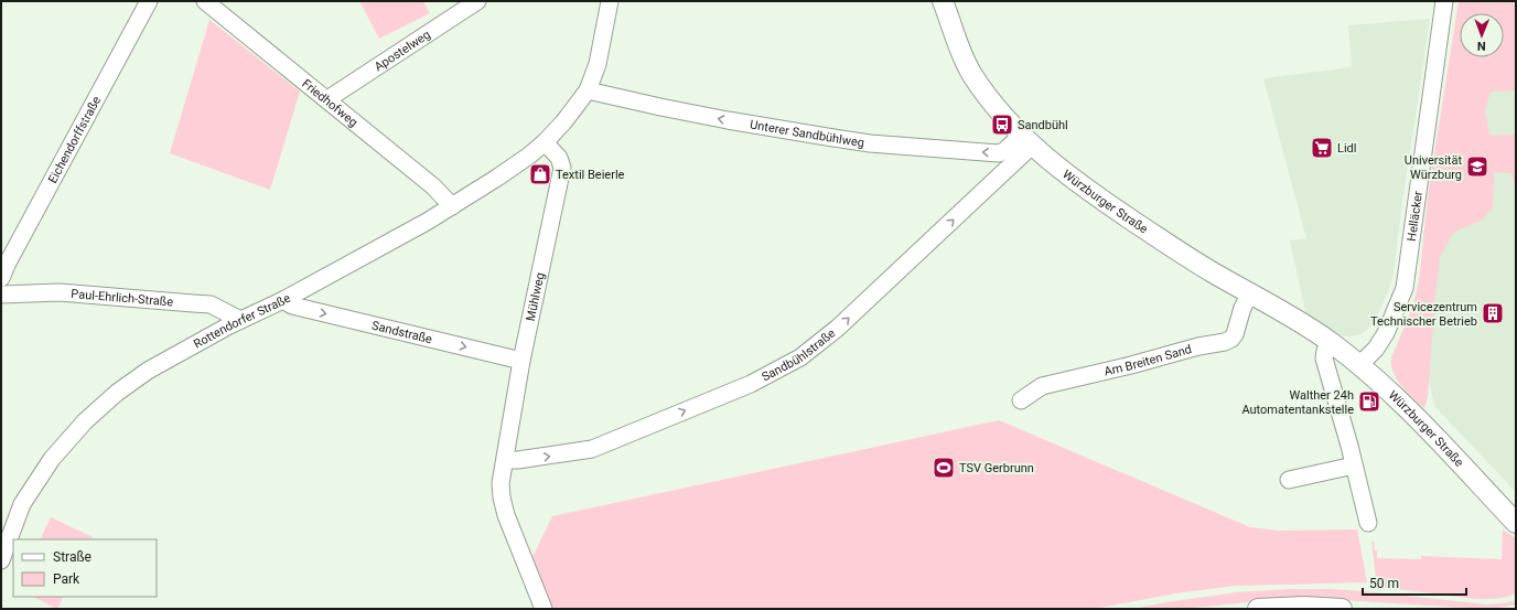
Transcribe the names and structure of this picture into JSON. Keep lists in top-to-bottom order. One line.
{"streets":{"street":["Apostelweg","Friedhofweg","Unterer Sandbühlweg","Eichendorffstraße","Würzburger Straße","Helläcker","Mühlweg","Paul-Ehrlich-Straße","Rottendorfer Straße","Sandstraße","Sandbühlstraße","Am Breiten Sand"]},"crossings":[["Apostelweg","Friedhofweg"],["Friedhofweg","Rottendorfer Straße"],["Unterer Sandbühlweg","Würzburger Straße"],["Unterer Sandbühlweg","Sandbühlstraße"],["Würzburger Straße","Helläcker"],["Würzburger Straße","Sandbühlstraße"],["Würzburger Straße","Am Breiten Sand"],["Mühlweg","Rottendorfer Straße"],["Mühlweg","Sandstraße"],["Mühlweg","Sandbühlstraße"],["Paul-Ehrlich-Straße","Rottendorfer Straße"],["Rottendorfer Straße","Sandstraße"]],"one_way":["Unterer Sandbühlweg","Sandstraße","Sandbühlstraße"],"places":{"bus stop":["Sandbühl"],"supermarket":["Lidl"],"school or university":["Universität Würzburg"],"shop":["Textil Beierle"],"building":["Servicezentrum Technischer Betrieb"],"fuel station":["Walther 24h Automatentankstelle"],"sports":["TSV Gerbrunn"]},"legend":["Straße","Park"],"scale_bar":"50 m","north":"bottom"}
